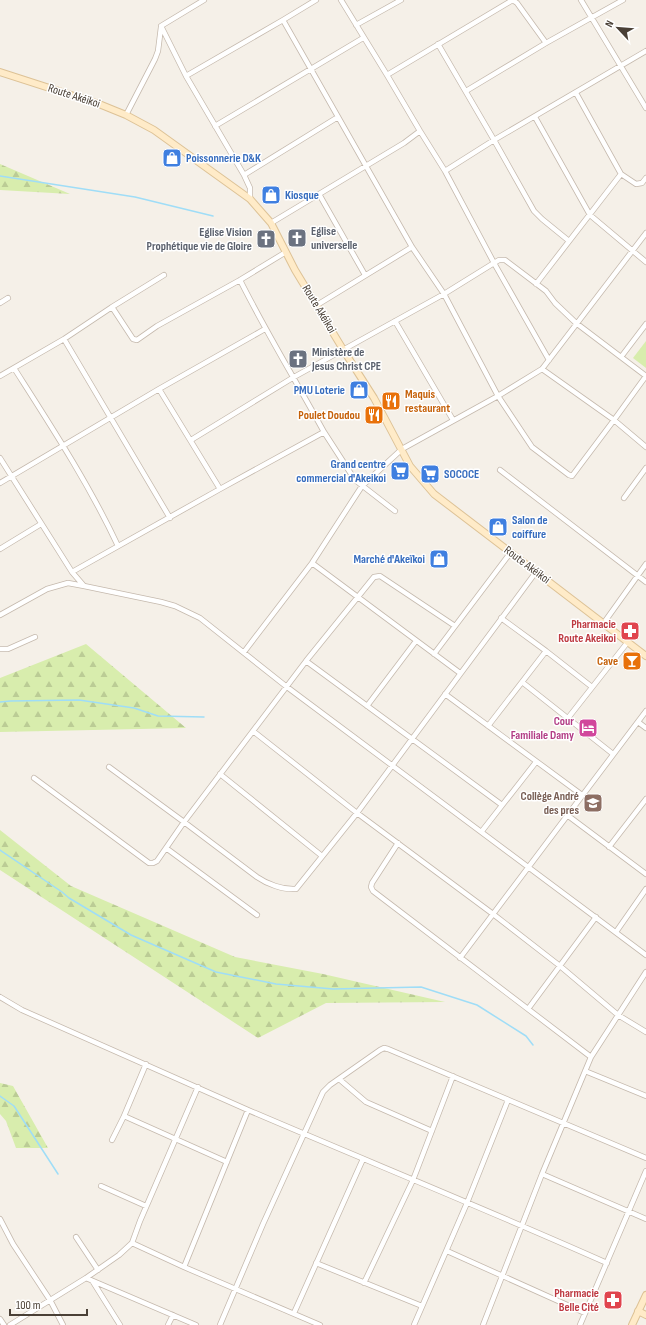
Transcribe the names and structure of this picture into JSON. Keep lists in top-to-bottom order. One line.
{"streets":{"street":["Route Akéikoi"]},"places":{"shop":["Poissonnerie D&K","Kiosque","PMU Loterie","Salon de coiffure","Marché d'Akeïkoi"],"church":["Eglise universelle","Eglise Vision Prophétique vie de Gloire","Ministère de Jesus Christ CPE"],"restaurant":["Maquis restaurant","Poulet Doudou"],"supermarket":["Grand centre commercial d'Akeikoi","SOCOCE"],"pharmacy":["Pharmacie Route Akeikoi","Pharmacie Belle Cité"],"bar":["Cave"],"hotel":["Cour Familiale Damy"],"school or university":["Collège André des pres"]},"scale_bar":"100 m","north":"top left"}
